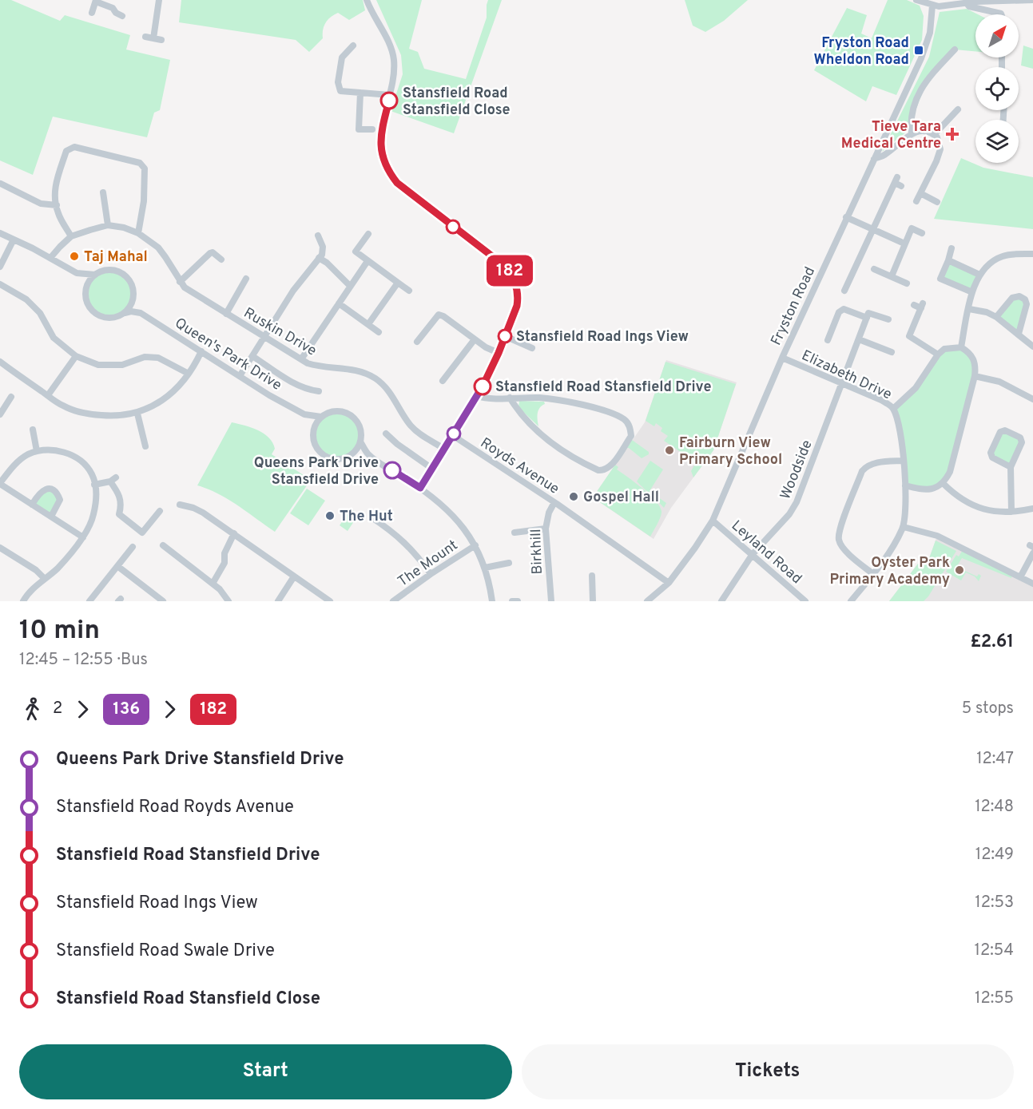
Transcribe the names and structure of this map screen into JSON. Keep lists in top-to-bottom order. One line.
{"streets":{"street":["Fryston Road","Ruskin Drive","Queen's Park Drive","Elizabeth Drive","Royds Avenue","Woodside","Birkhill","Leyland Road","The Mount"]},"crossings":[["Fryston Road","Elizabeth Drive"],["Fryston Road","Royds Avenue"],["Fryston Road","Leyland Road"],["Ruskin Drive","Queen's Park Drive"],["Queen's Park Drive","The Mount"],["Elizabeth Drive","Woodside"],["Royds Avenue","Birkhill"],["Woodside","Leyland Road"]],"places":{"transit":["Fryston Road Wheldon Road"],"other":["Stansfield Road Stansfield Close","Taj Mahal","Stansfield Road Ings View","Stansfield Road Stansfield Drive","Fairburn View Primary School","Queens Park Drive Stansfield Drive","Gospel Hall","The Hut","Oyster Park Primary Academy"],"health":["Tieve Tara Medical Centre"]},"lines":["bus line 182","bus line 136"],"north":"top right","page":{"on_map":"182","heading":["10 min","12:45 – 12:55 · Bus","£2.61"],"legs":["2","136","182","5 stops"],"list":[{"name":"Queens Park Drive Stansfield Drive","value":"12:47"},{"name":"Stansfield Road Royds Avenue","value":"12:48"},{"name":"Stansfield Road Stansfield Drive","value":"12:49"},{"name":"Stansfield Road Ings View","value":"12:53"},{"name":"Stansfield Road Swale Drive","value":"12:54"},{"name":"Stansfield Road Stansfield Close","value":"12:55"}],"buttons":["Start","Tickets"]}}
